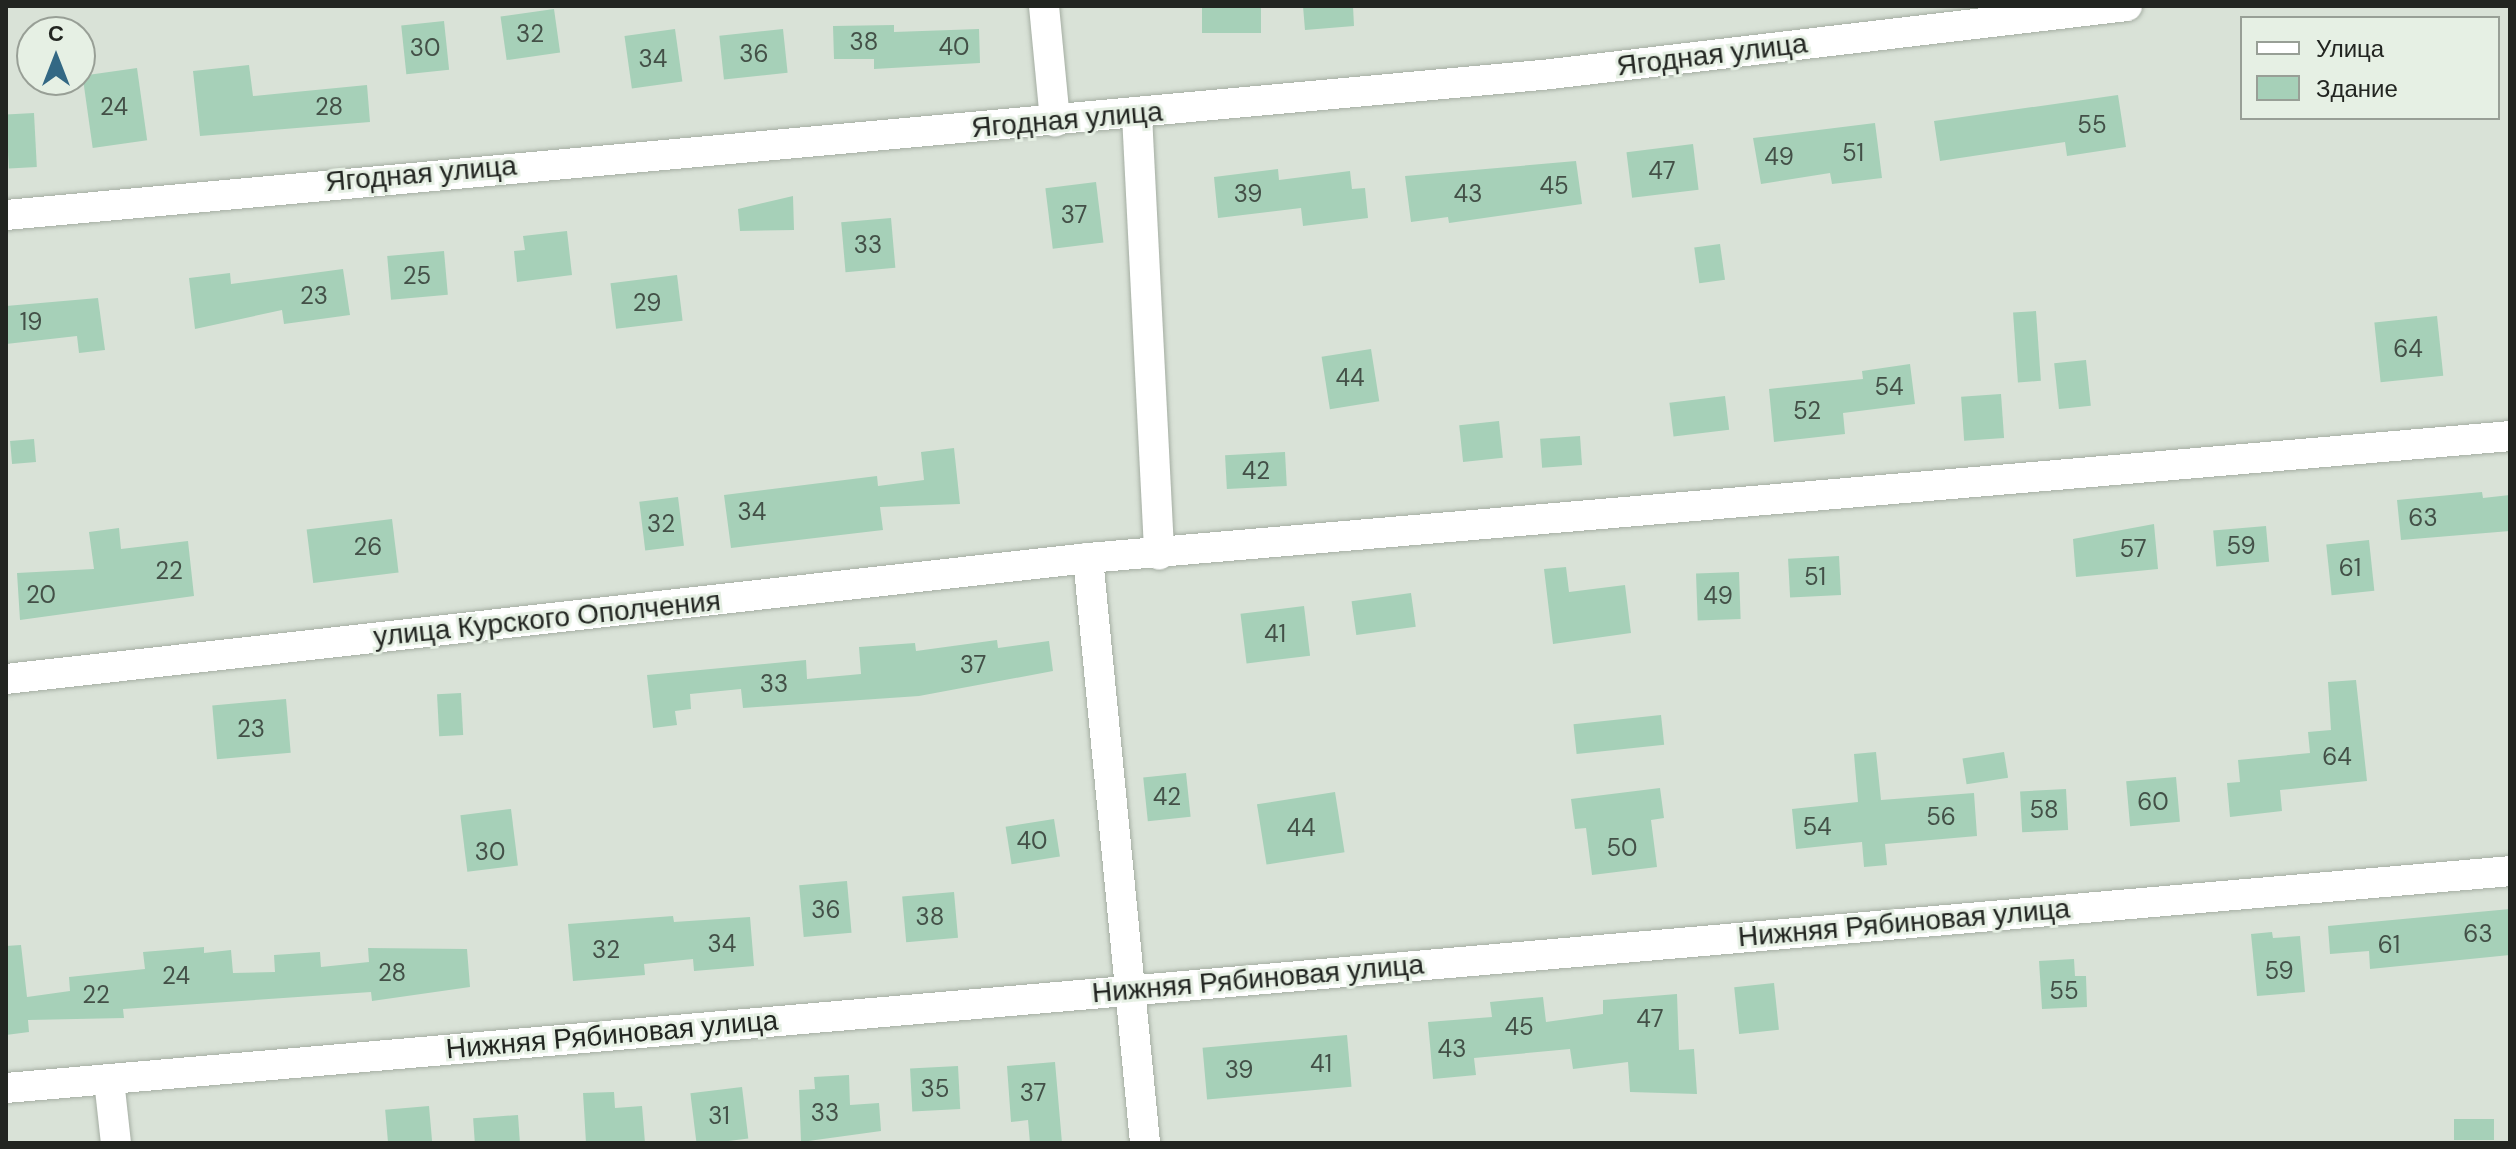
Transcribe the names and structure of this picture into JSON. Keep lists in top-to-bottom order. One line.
{"streets":{"street":["Ягодная улица","улица Курского Ополчения","Нижняя Рябиновая улица"]},"house_numbers":["32","38","40","30","36","34","24","28","55","51","49","47","45","39","43","37","33","25","23","29","19","64","44","54","52","42","34","63","32","59","26","57","61","22","51","20","49","41","37","33","23","64","42","60","58","56","54","44","40","50","30","36","38","63","34","61","32","59","28","24","55","22","47","45","43","41","39","35","37","33","31"],"legend":["Улица","Здание"],"north":"top"}
